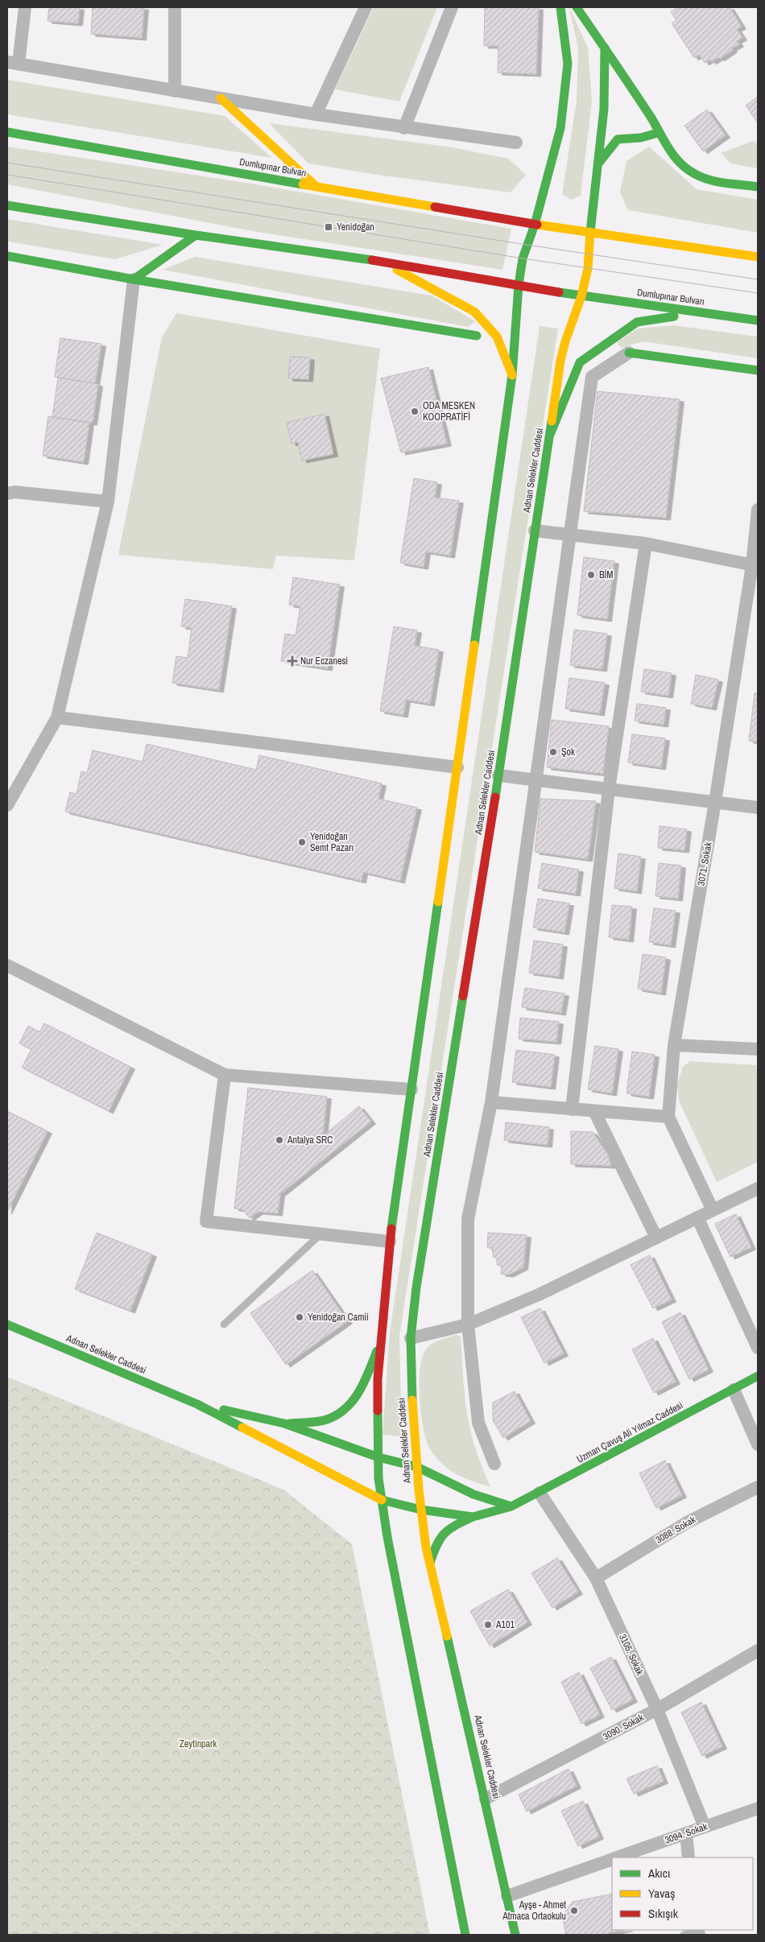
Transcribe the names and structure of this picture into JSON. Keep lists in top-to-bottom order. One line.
{"streets":{"main road":["Dumlupınar Bulvarı","Adnan Selekler Caddesi","Uzman Çavuş Ali Yılmaz Caddesi"],"street":["3071. Sokak","3088. Sokak","3105. Sokak","3090. Sokak","3094. Sokak"]},"crossings":[["Dumlupınar Bulvarı","Adnan Selekler Caddesi"],["Adnan Selekler Caddesi","3090. Sokak"],["Adnan Selekler Caddesi","3094. Sokak"],["Uzman Çavuş Ali Yılmaz Caddesi","3105. Sokak"],["3088. Sokak","3105. Sokak"],["3105. Sokak","3090. Sokak"],["3105. Sokak","3094. Sokak"]],"parks":["Zeytinpark"],"places":{"transit":["Yenidoğan"],"other":["ODA MESKEN KOOPRATİFİ","BİM","Şok","Yenidoğan Semt Pazarı","Antalya SRC","Yenidoğan Camii","A101","Ayşe - Ahmet Atmaca Ortaokulu"],"health":["Nur Eczanesi"]},"legend":["Akıcı","Yavaş","Sıkışık"]}
